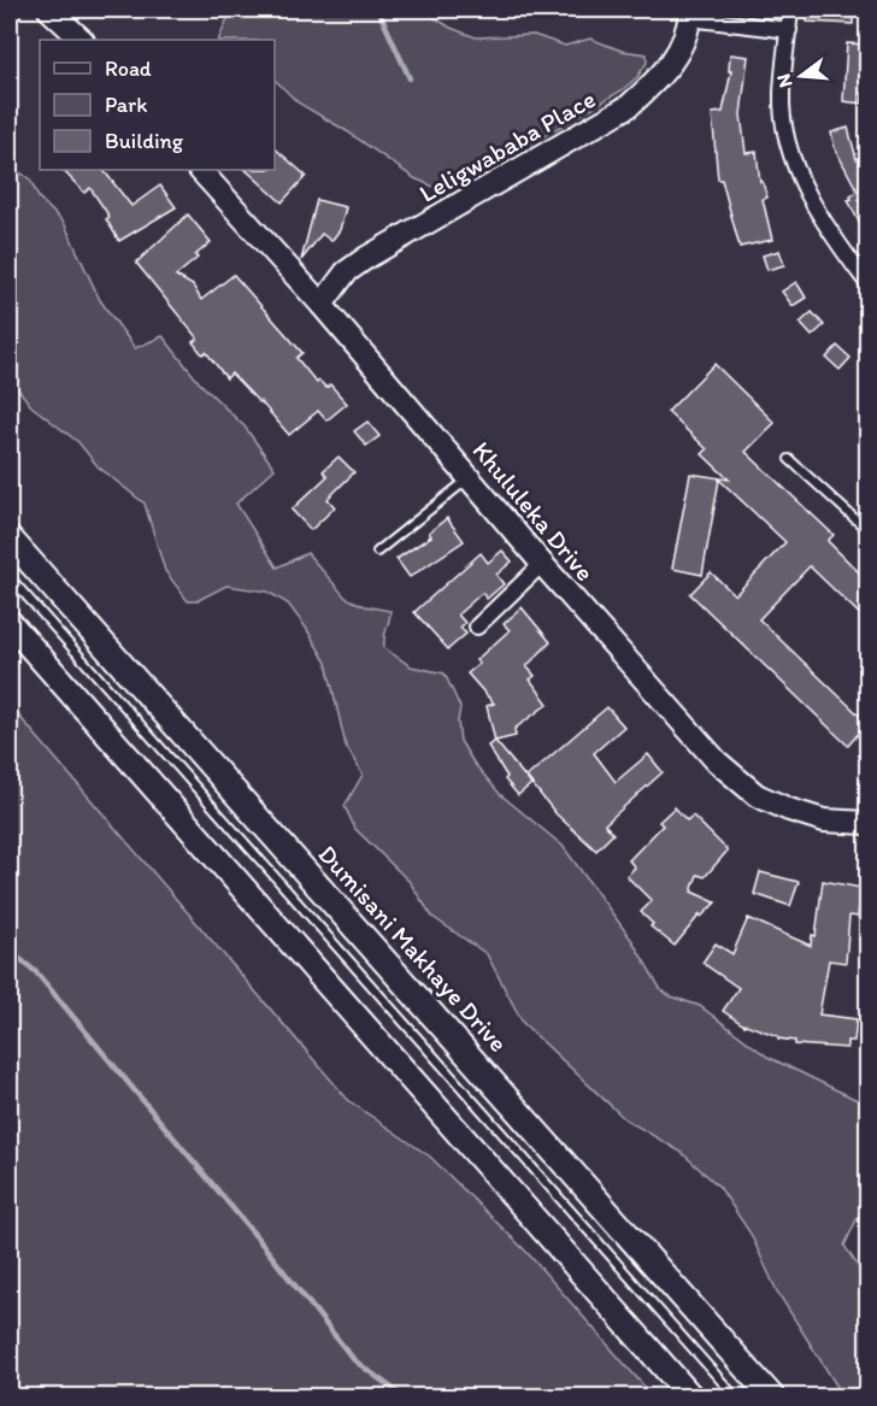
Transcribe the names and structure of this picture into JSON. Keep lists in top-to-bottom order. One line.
{"streets":{"main road":["Dumisani Makhaye Drive"],"street":["Leligwababa Place","Khululeka Drive"]},"crossings":[["Leligwababa Place","Khululeka Drive"]],"legend":["Road","Park","Building"],"north":"left"}
